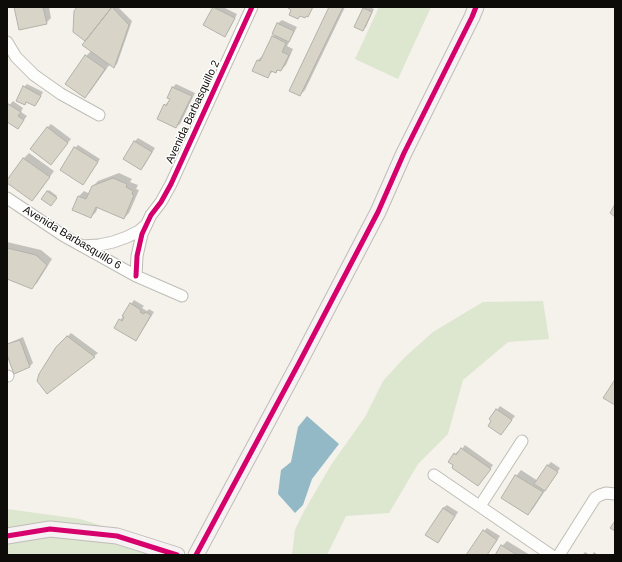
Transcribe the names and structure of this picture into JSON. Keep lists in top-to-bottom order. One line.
{"streets":{"street":["Avenida Barbasquillo 2","Avenida Barbasquillo 6"]}}
